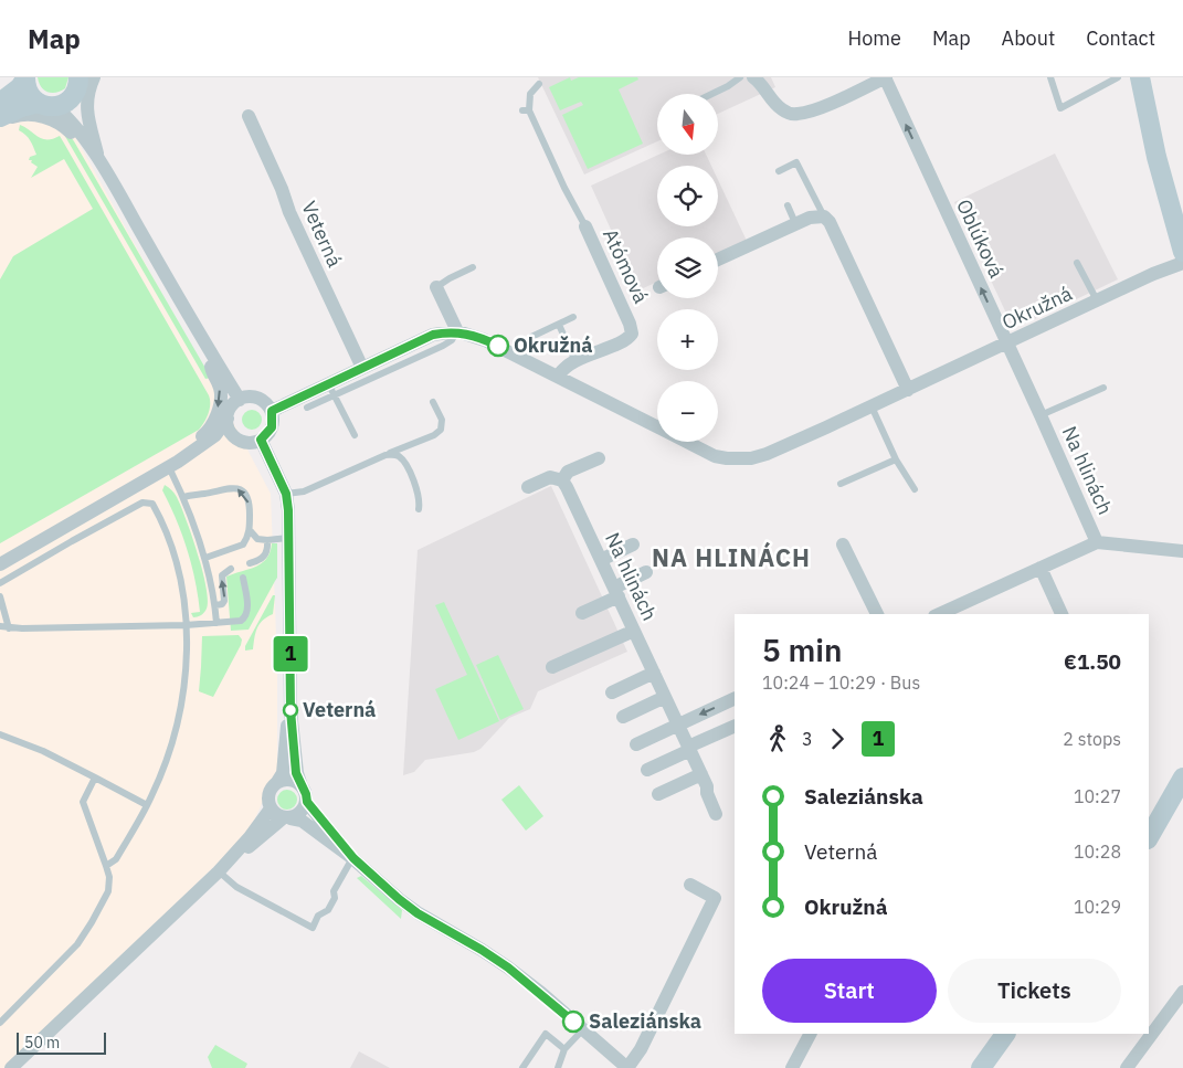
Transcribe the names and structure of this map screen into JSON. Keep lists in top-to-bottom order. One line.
{"streets":{"street":["Veterná","Oblúková","Atómová","Okružná","Na hlinách"]},"crossings":[["Veterná","Okružná"],["Oblúková","Okružná"],["Oblúková","Na hlinách"],["Atómová","Okružná"]],"districts":["NA HLINÁCH"],"places":["Okružná","Veterná","Saleziánska"],"lines":["bus line 1"],"scale_bar":"50 m","north":"bottom","page":{"header":"Map","nav":["Home","Map","About","Contact"],"on_map":"1","map_buttons":["+","−"],"heading":["5 min","10:24 – 10:29 · Bus","€1.50"],"legs":["3","1","2 stops"],"list":[{"name":"Saleziánska","value":"10:27"},{"name":"Veterná","value":"10:28"},{"name":"Okružná","value":"10:29"}],"buttons":["Start","Tickets"],"scale":"50 m"}}
